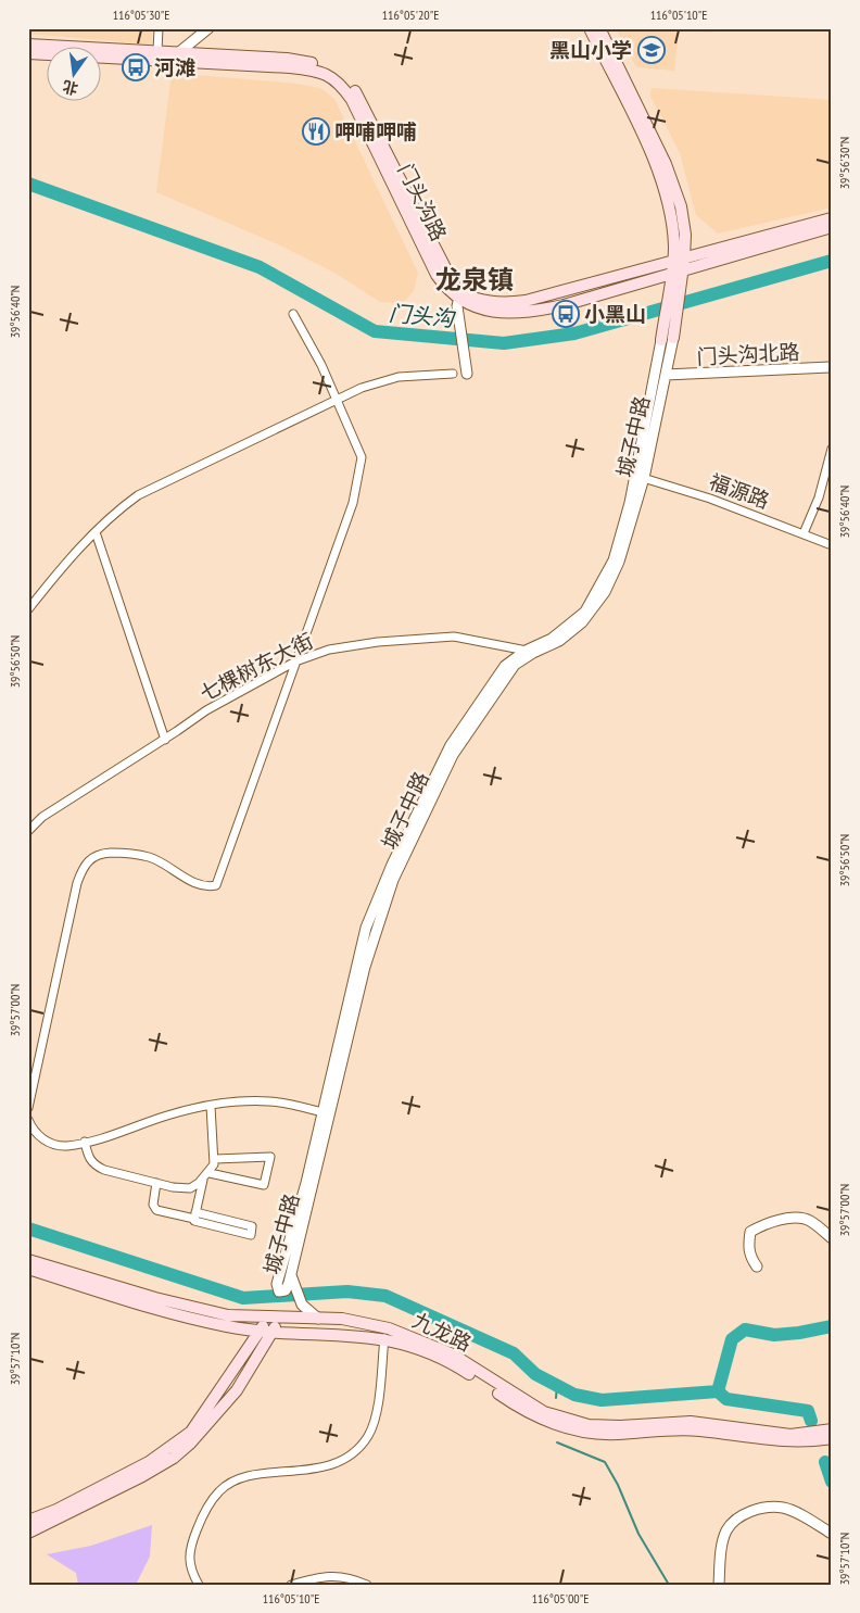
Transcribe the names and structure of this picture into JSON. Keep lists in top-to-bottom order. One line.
{"streets":{"main road":["门头沟路","城子中路","九龙路"],"street":["门头沟北路","福源路","七棵树东大街"]},"crossings":[["门头沟北路","城子中路"],["城子中路","福源路"],["城子中路","七棵树东大街"]],"districts":["龙泉镇"],"water":["门头沟"],"places":{"school or university":["黑山小学"],"bus stop":["河滩","小黑山"],"restaurant":["呷哺呷哺"]},"north":"bottom","coordinates":["116°05'30\"E","116°05'20\"E","116°05'10\"E","39°56'30\"N","39°56'40\"N","39°56'50\"N","39°57'00\"N","39°57'10\"N","116°05'00\"E"]}
